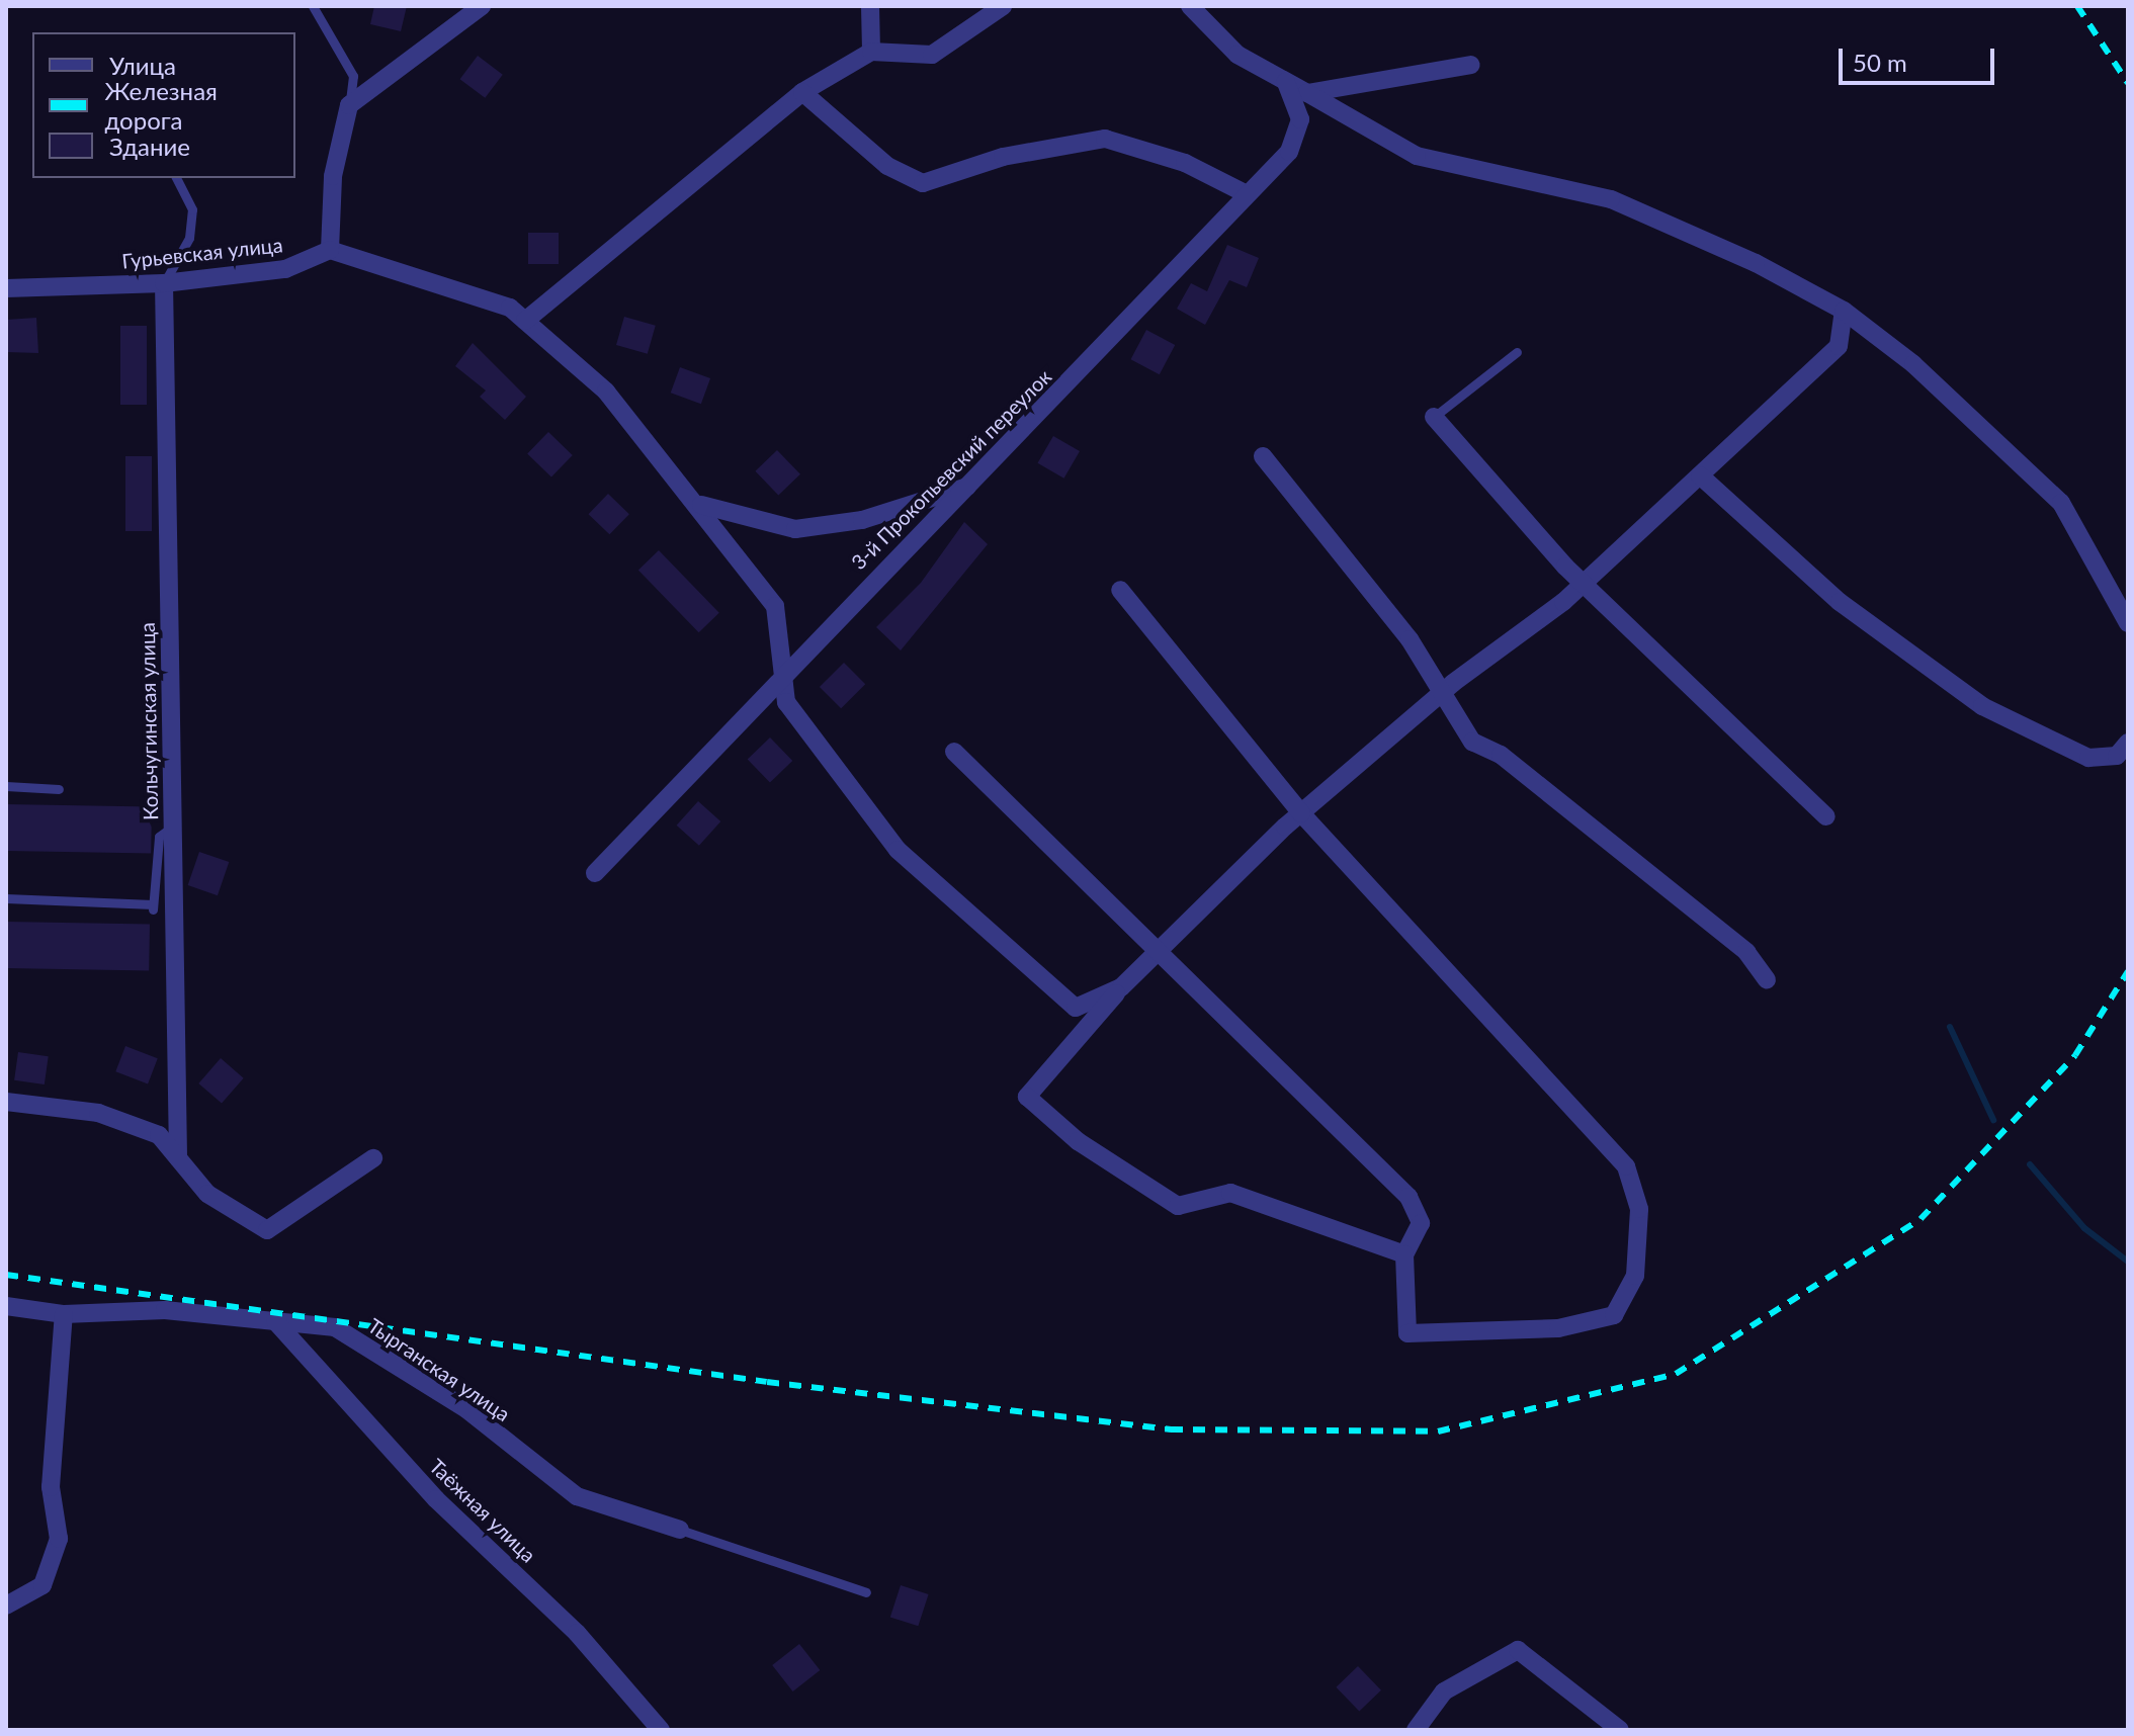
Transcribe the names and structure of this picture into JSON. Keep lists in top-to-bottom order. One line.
{"streets":{"street":["Гурьевская улица","3-й Прокопьевский переулок","Кольчугинская улица","Тырганская улица","Таёжная улица"]},"crossings":[["Гурьевская улица","Кольчугинская улица"],["Тырганская улица","Таёжная улица"]],"legend":["Улица","Железная дорога","Здание"],"scale_bar":"50 m"}
